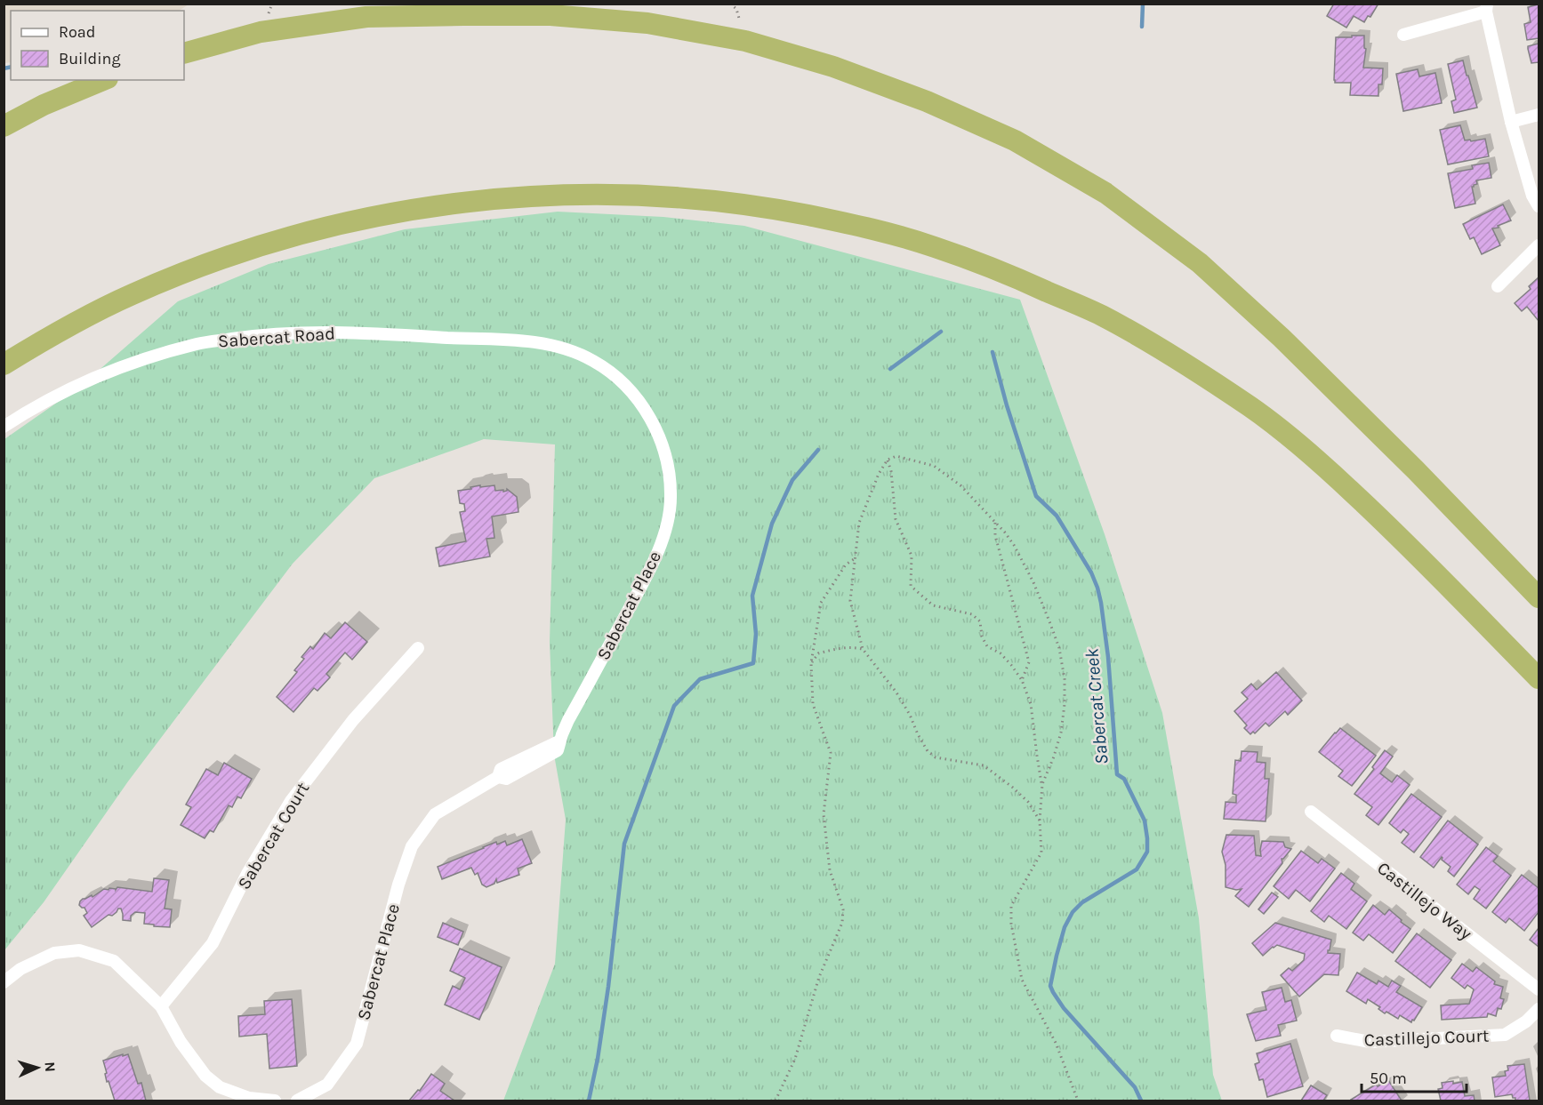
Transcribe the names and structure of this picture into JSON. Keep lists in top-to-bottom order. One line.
{"streets":{"street":["Sabercat Road","Sabercat Place","Sabercat Court","Castillejo Way","Castillejo Court"]},"crossings":[["Sabercat Road","Sabercat Place"]],"water":["Sabercat Creek"],"legend":["Road","Building"],"scale_bar":"50 m","north":"right"}
